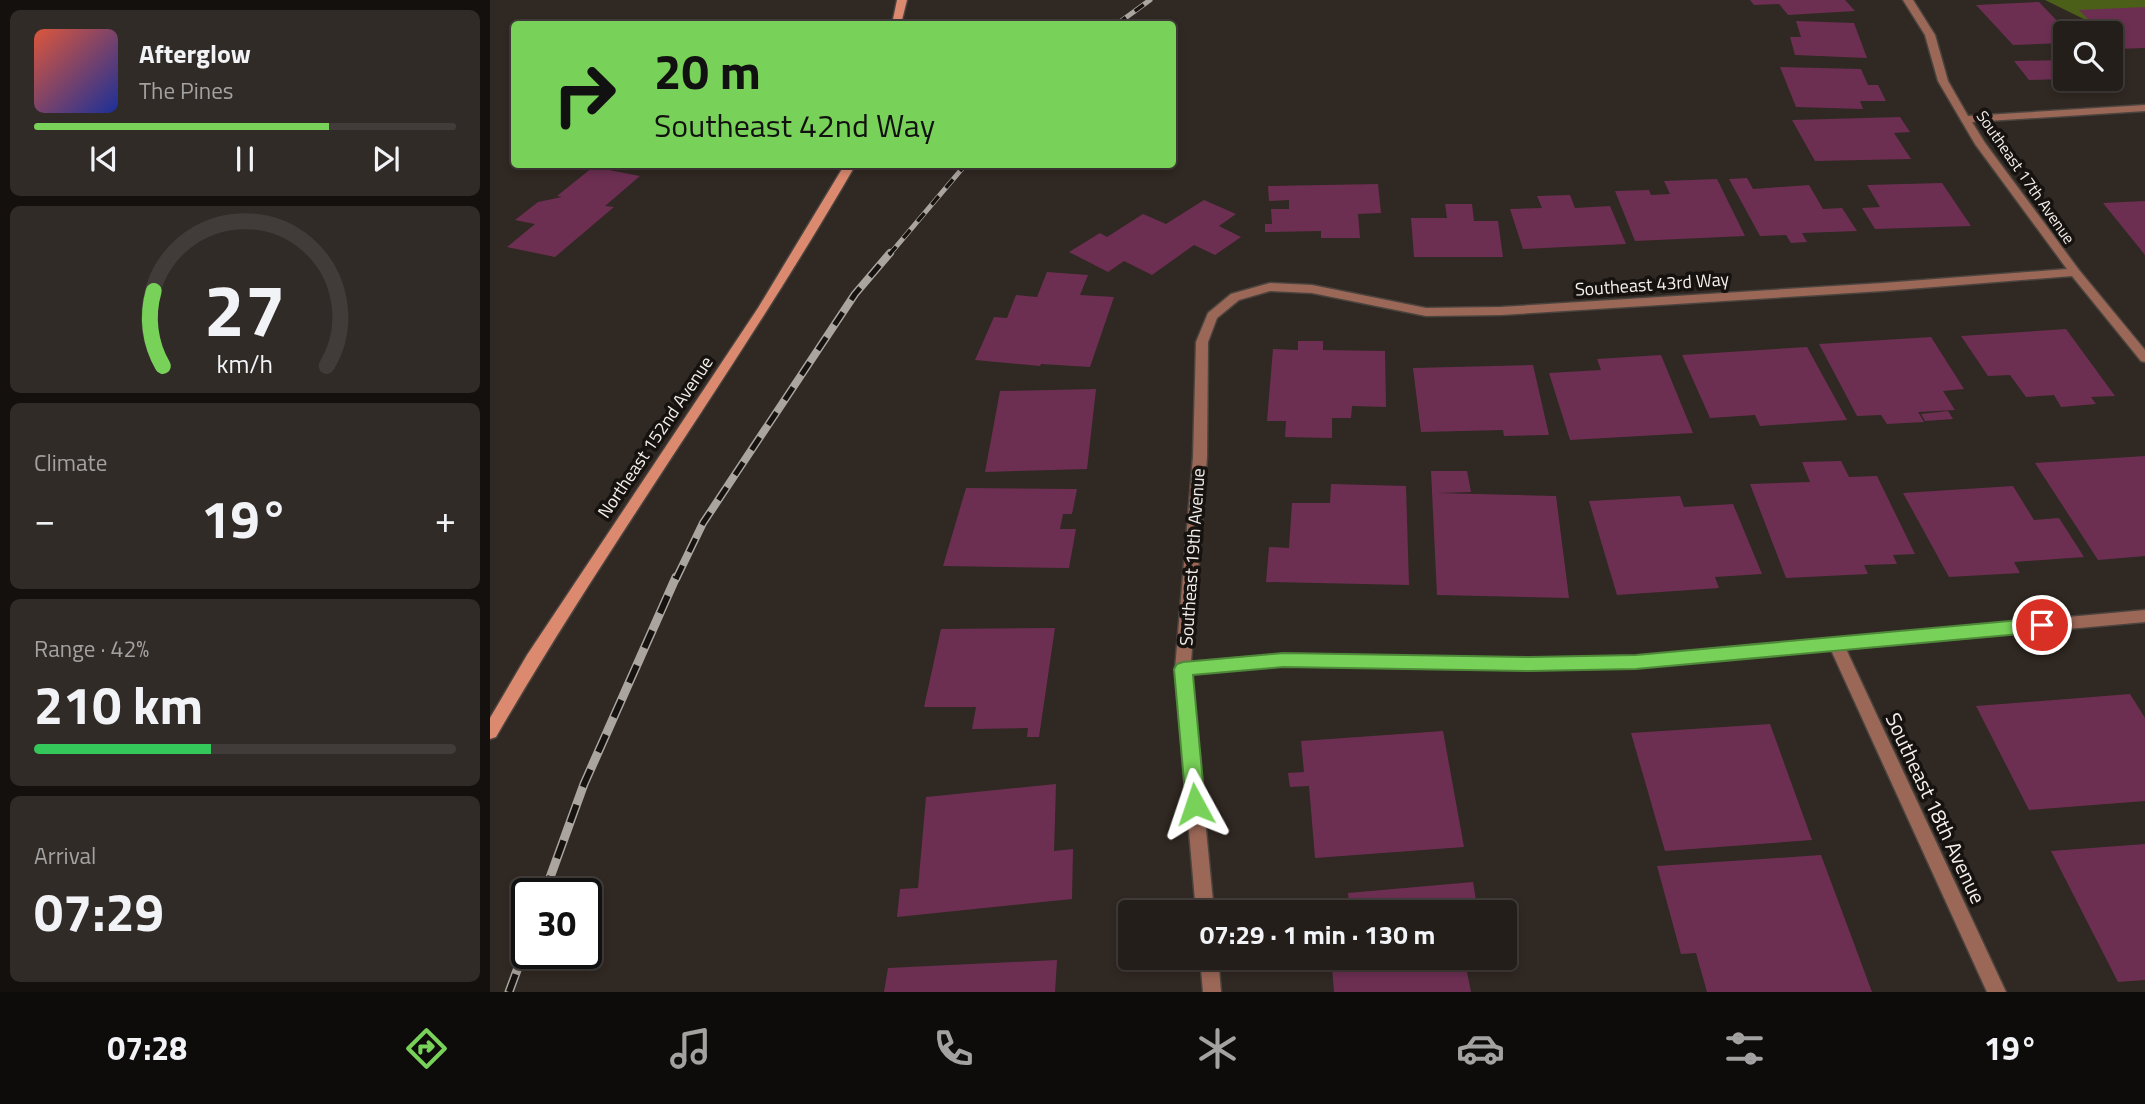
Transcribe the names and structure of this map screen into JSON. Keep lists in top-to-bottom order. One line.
{"streets":{"street":["Southeast 17th Avenue","Southeast 43rd Way","Northeast 152nd Avenue","Southeast 19th Avenue","Southeast 18th Avenue"]},"crossings":[["Southeast 17th Avenue","Southeast 43rd Way"],["Southeast 43rd Way","Southeast 19th Avenue"]],"page":{"turn":["20 m","Southeast 42nd Way"],"song":["Afterglow","The Pines"],"tile":["Climate",["Range · 42%","210 km"],["Arrival","07:29"]],"heat":["−","19°","+"],"limit":"30","trip":"07:29 · 1 min · 130 m","tabs":["07:28","19°"],"gauge":["27","km/h"]}}
